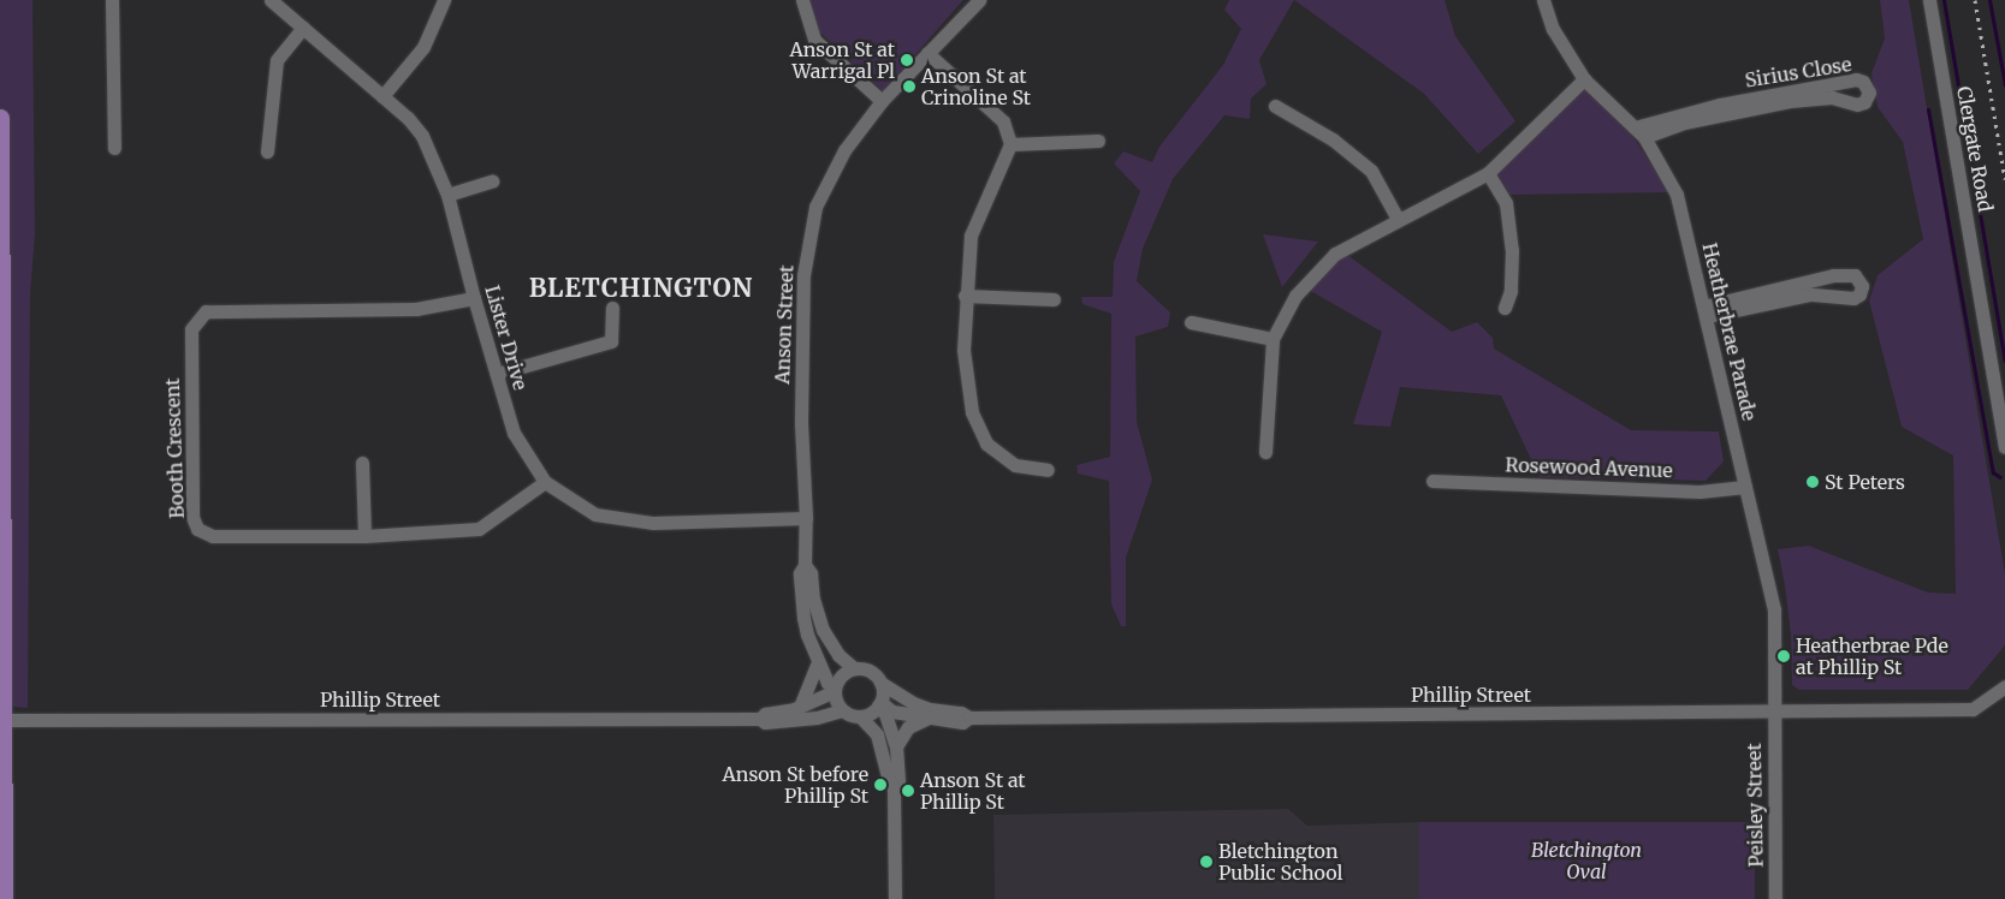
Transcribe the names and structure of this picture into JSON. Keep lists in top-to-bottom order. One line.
{"streets":{"street":["Sirius Close","Clergate Road","Anson Street","Heatherbrae Parade","Lister Drive","Booth Crescent","Rosewood Avenue","Phillip Street","Peisley Street"]},"crossings":[["Sirius Close","Heatherbrae Parade"],["Anson Street","Lister Drive"],["Anson Street","Phillip Street"],["Heatherbrae Parade","Rosewood Avenue"],["Heatherbrae Parade","Phillip Street"],["Heatherbrae Parade","Peisley Street"],["Lister Drive","Booth Crescent"],["Phillip Street","Peisley Street"]],"districts":["BLETCHINGTON"],"parks":["Bletchington Oval"],"places":["Anson St at Warrigal Pl","Anson St at Crinoline St","St Peters","Heatherbrae Pde at Phillip St","Anson St before Phillip St","Anson St at Phillip St","Bletchington Public School"]}
